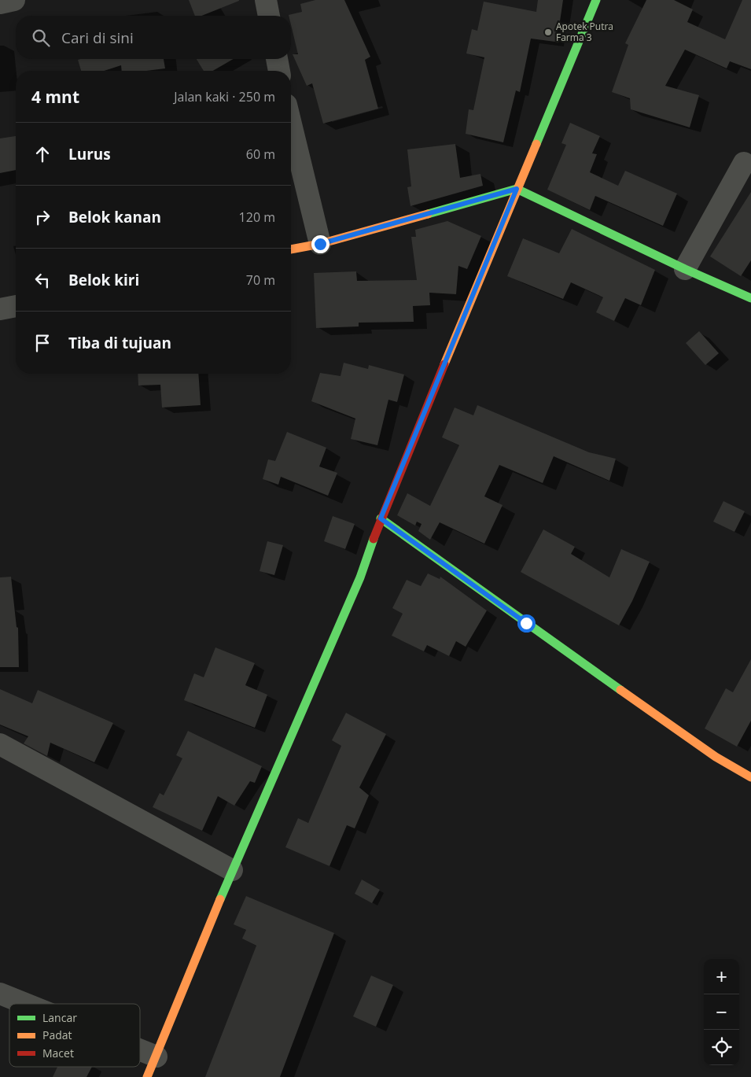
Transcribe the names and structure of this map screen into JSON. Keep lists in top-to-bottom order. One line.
{"places":["Apotek Putra Farma 3"],"legend":["Lancar","Padat","Macet"],"page":{"search":"Cari di sini","heading":["4 mnt","Jalan kaki · 250 m"],"list":[["Lurus","60 m"],["Belok kanan","120 m"],["Belok kiri","70 m"],"Tiba di tujuan"],"map_buttons":["+","−"]}}
